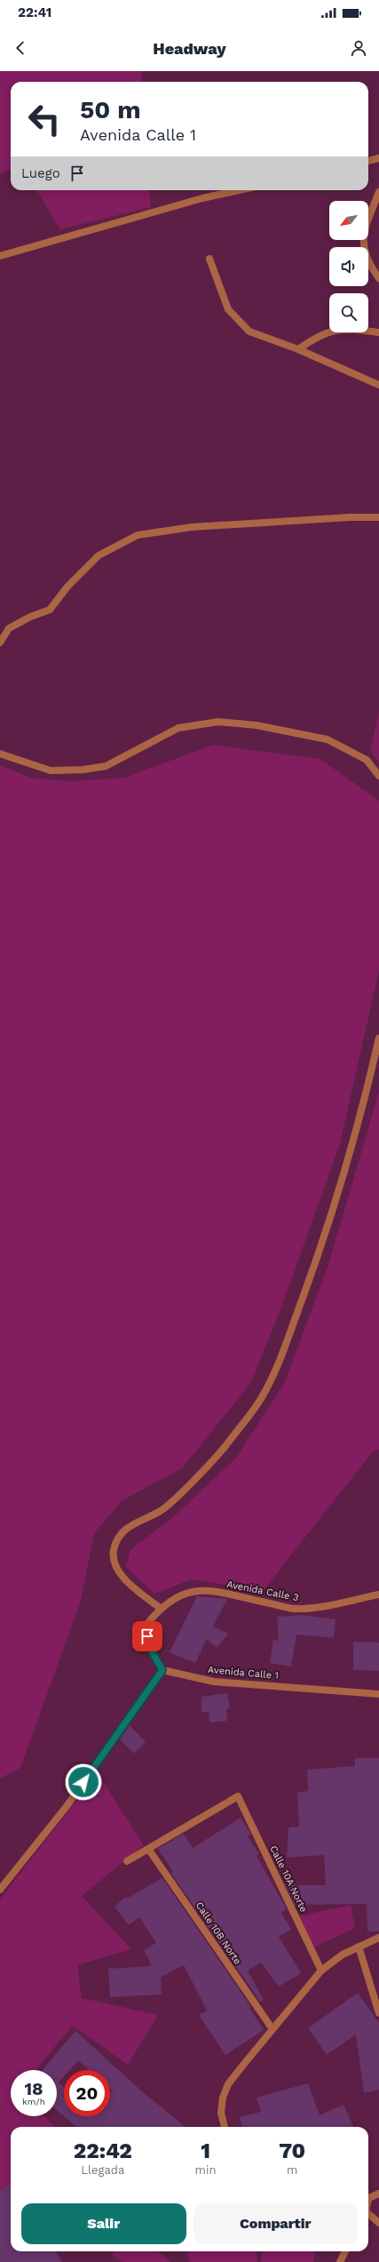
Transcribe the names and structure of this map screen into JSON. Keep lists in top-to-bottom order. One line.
{"streets":{"street":["Avenida Calle 3","Avenida Calle 1","Calle 10A Norte","Calle 10B Norte"]},"crossings":[["Calle 10A Norte","Calle 10B Norte"]],"north":"bottom left","page":{"status":"22:41","header":"Headway","turn":["50 m","Avenida Calle 1"],"then":"Luego","speed":"18 km/h","limit":"20","eta":["22:42","Llegada","1","min","70","m"],"buttons":["Salir","Compartir"]}}
